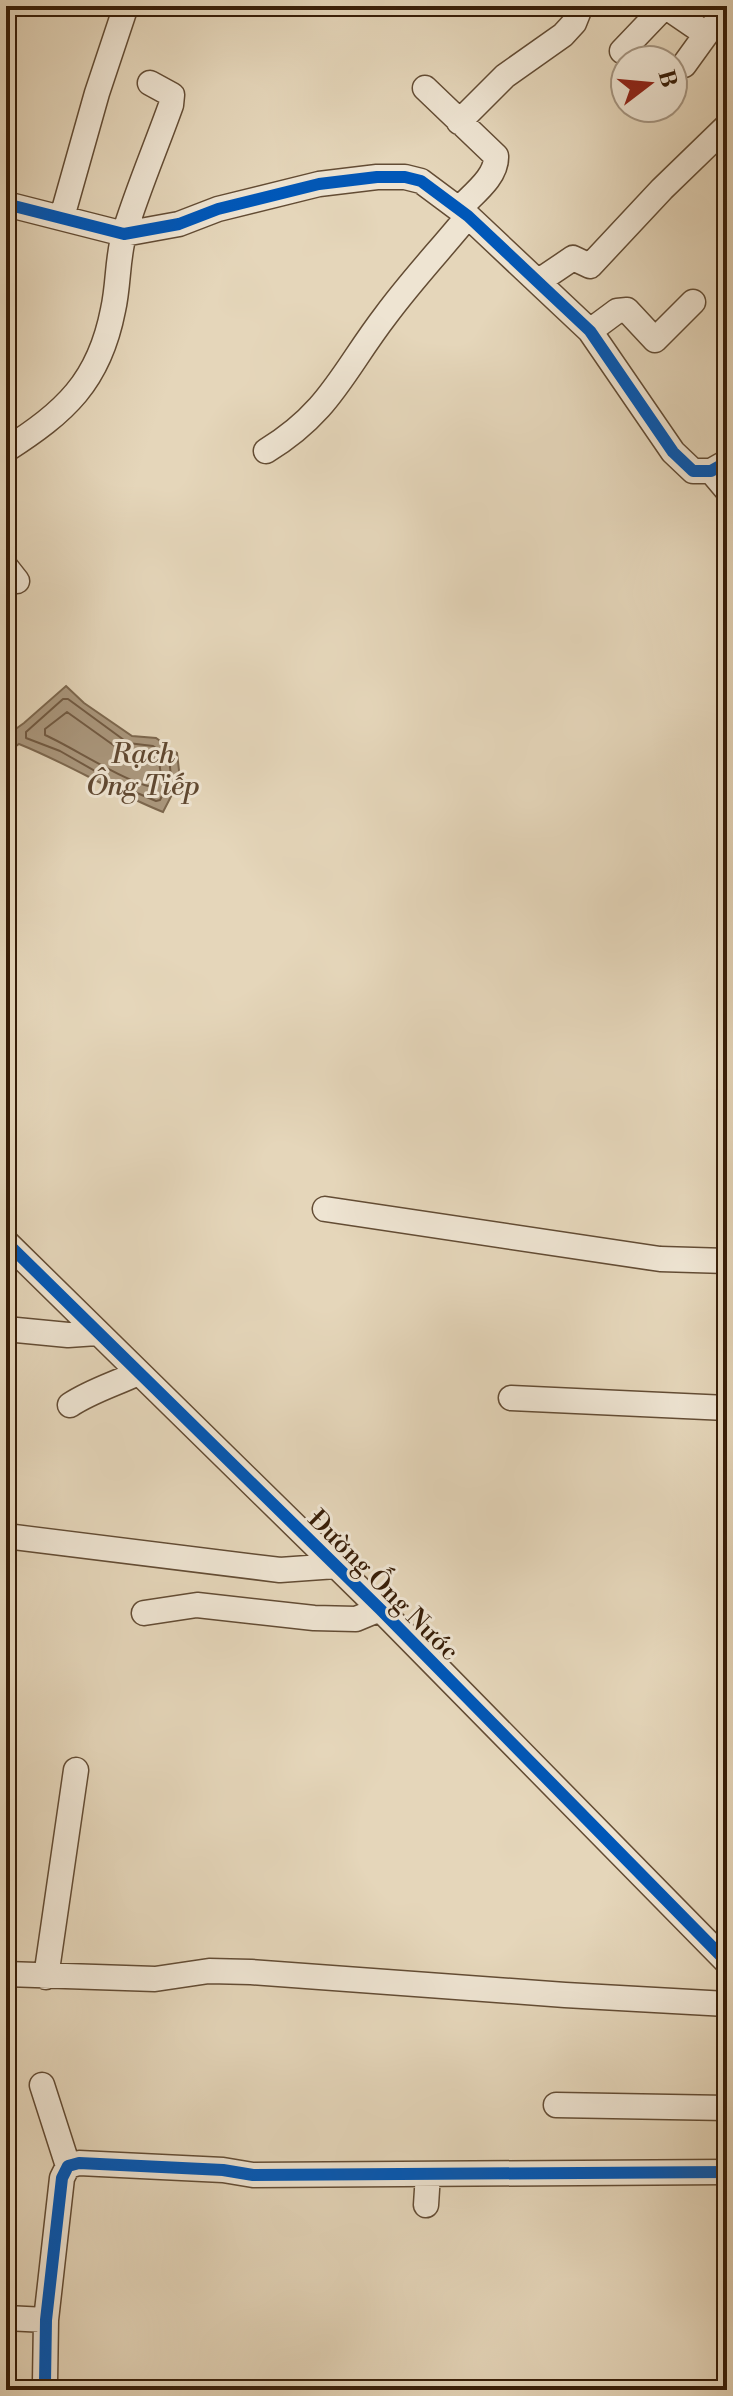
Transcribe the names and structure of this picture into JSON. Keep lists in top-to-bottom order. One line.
{"streets":{"street":["Đường Ống Nước"]},"water":["Rạch Ông Tiếp"],"north":"right"}
